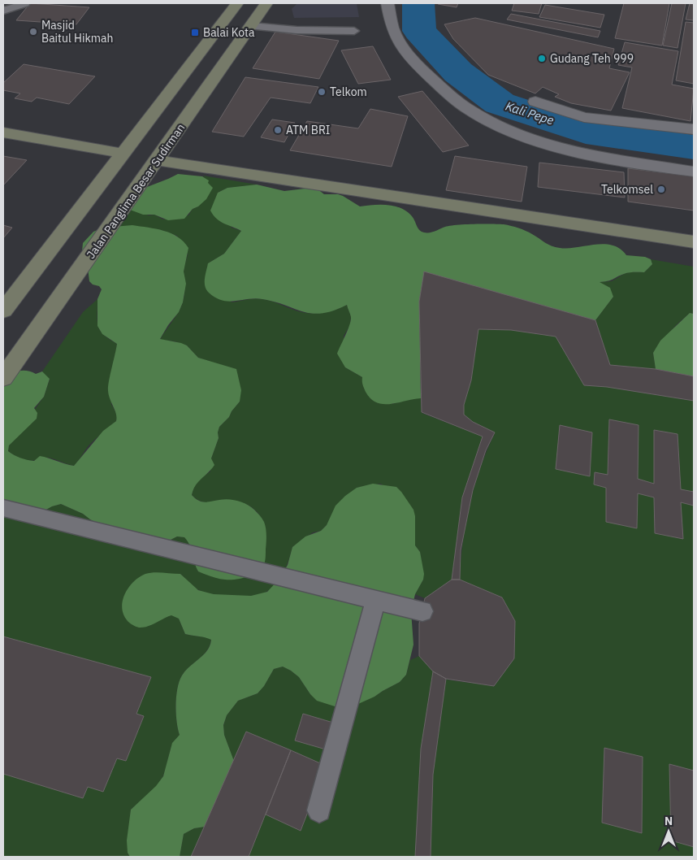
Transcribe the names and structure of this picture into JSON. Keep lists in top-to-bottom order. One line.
{"streets":{"main road":["Jalan Panglima Besar Sudirman"]},"water":["Kali Pepe"],"places":{"other":["Masjid Baitul Hikmah","Gudang Teh 999","Telkom","ATM BRI","Telkomsel"],"transit":["Balai Kota"]},"north":"top"}
